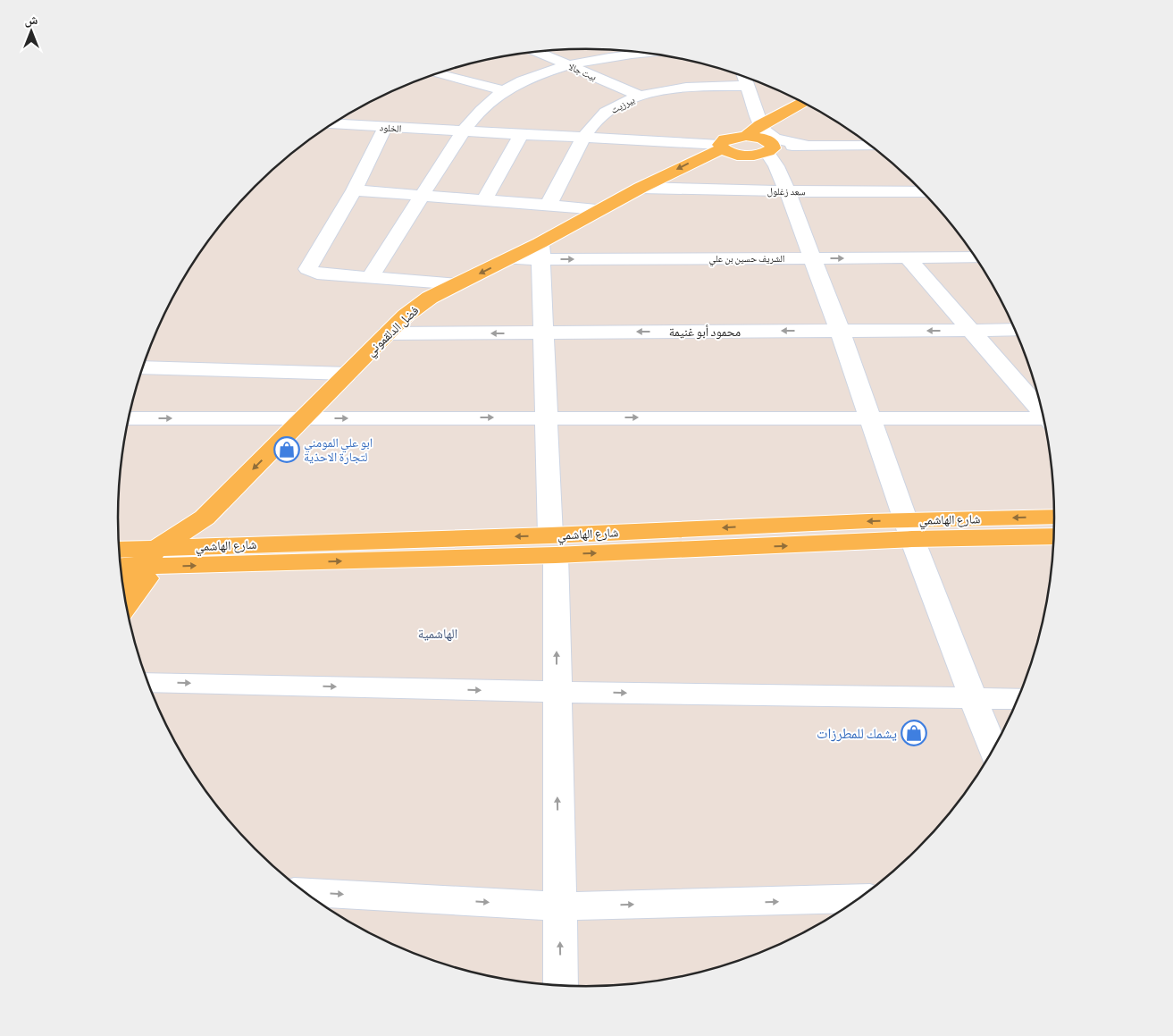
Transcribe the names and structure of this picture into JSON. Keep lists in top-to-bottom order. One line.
{"streets":{"main road":["فضل الدلقموني","شارع الهاشمي"],"street":["بيت جالا","بيرزيت","الخلود","سعد زغلول","الشريف حسين بن علي","محمود أبو غنيمة"]},"crossings":[["بيت جالا","بيرزيت"],["بيرزيت","الخلود"],["الخلود","فضل الدلقموني"],["سعد زغلول","فضل الدلقموني"],["الشريف حسين بن علي","فضل الدلقموني"],["فضل الدلقموني","محمود أبو غنيمة"],["فضل الدلقموني","شارع الهاشمي"]],"one_way":["فضل الدلقموني"],"districts":["الهاشمية"],"places":{"shop":["ابو علي المومني لتجارة الاحذية","يشمك للمطرزات"]},"north":"top"}
